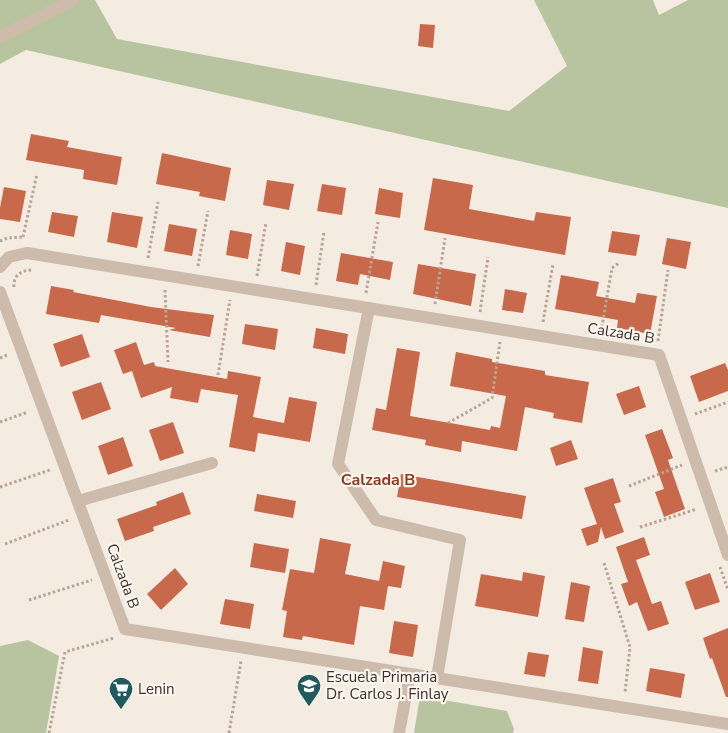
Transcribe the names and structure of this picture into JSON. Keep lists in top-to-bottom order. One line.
{"streets":{"street":["Calzada B"]},"districts":["Calzada B"],"places":{"school or university":["Escuela Primaria Dr. Carlos J. Finlay"],"supermarket":["Lenin"]}}
